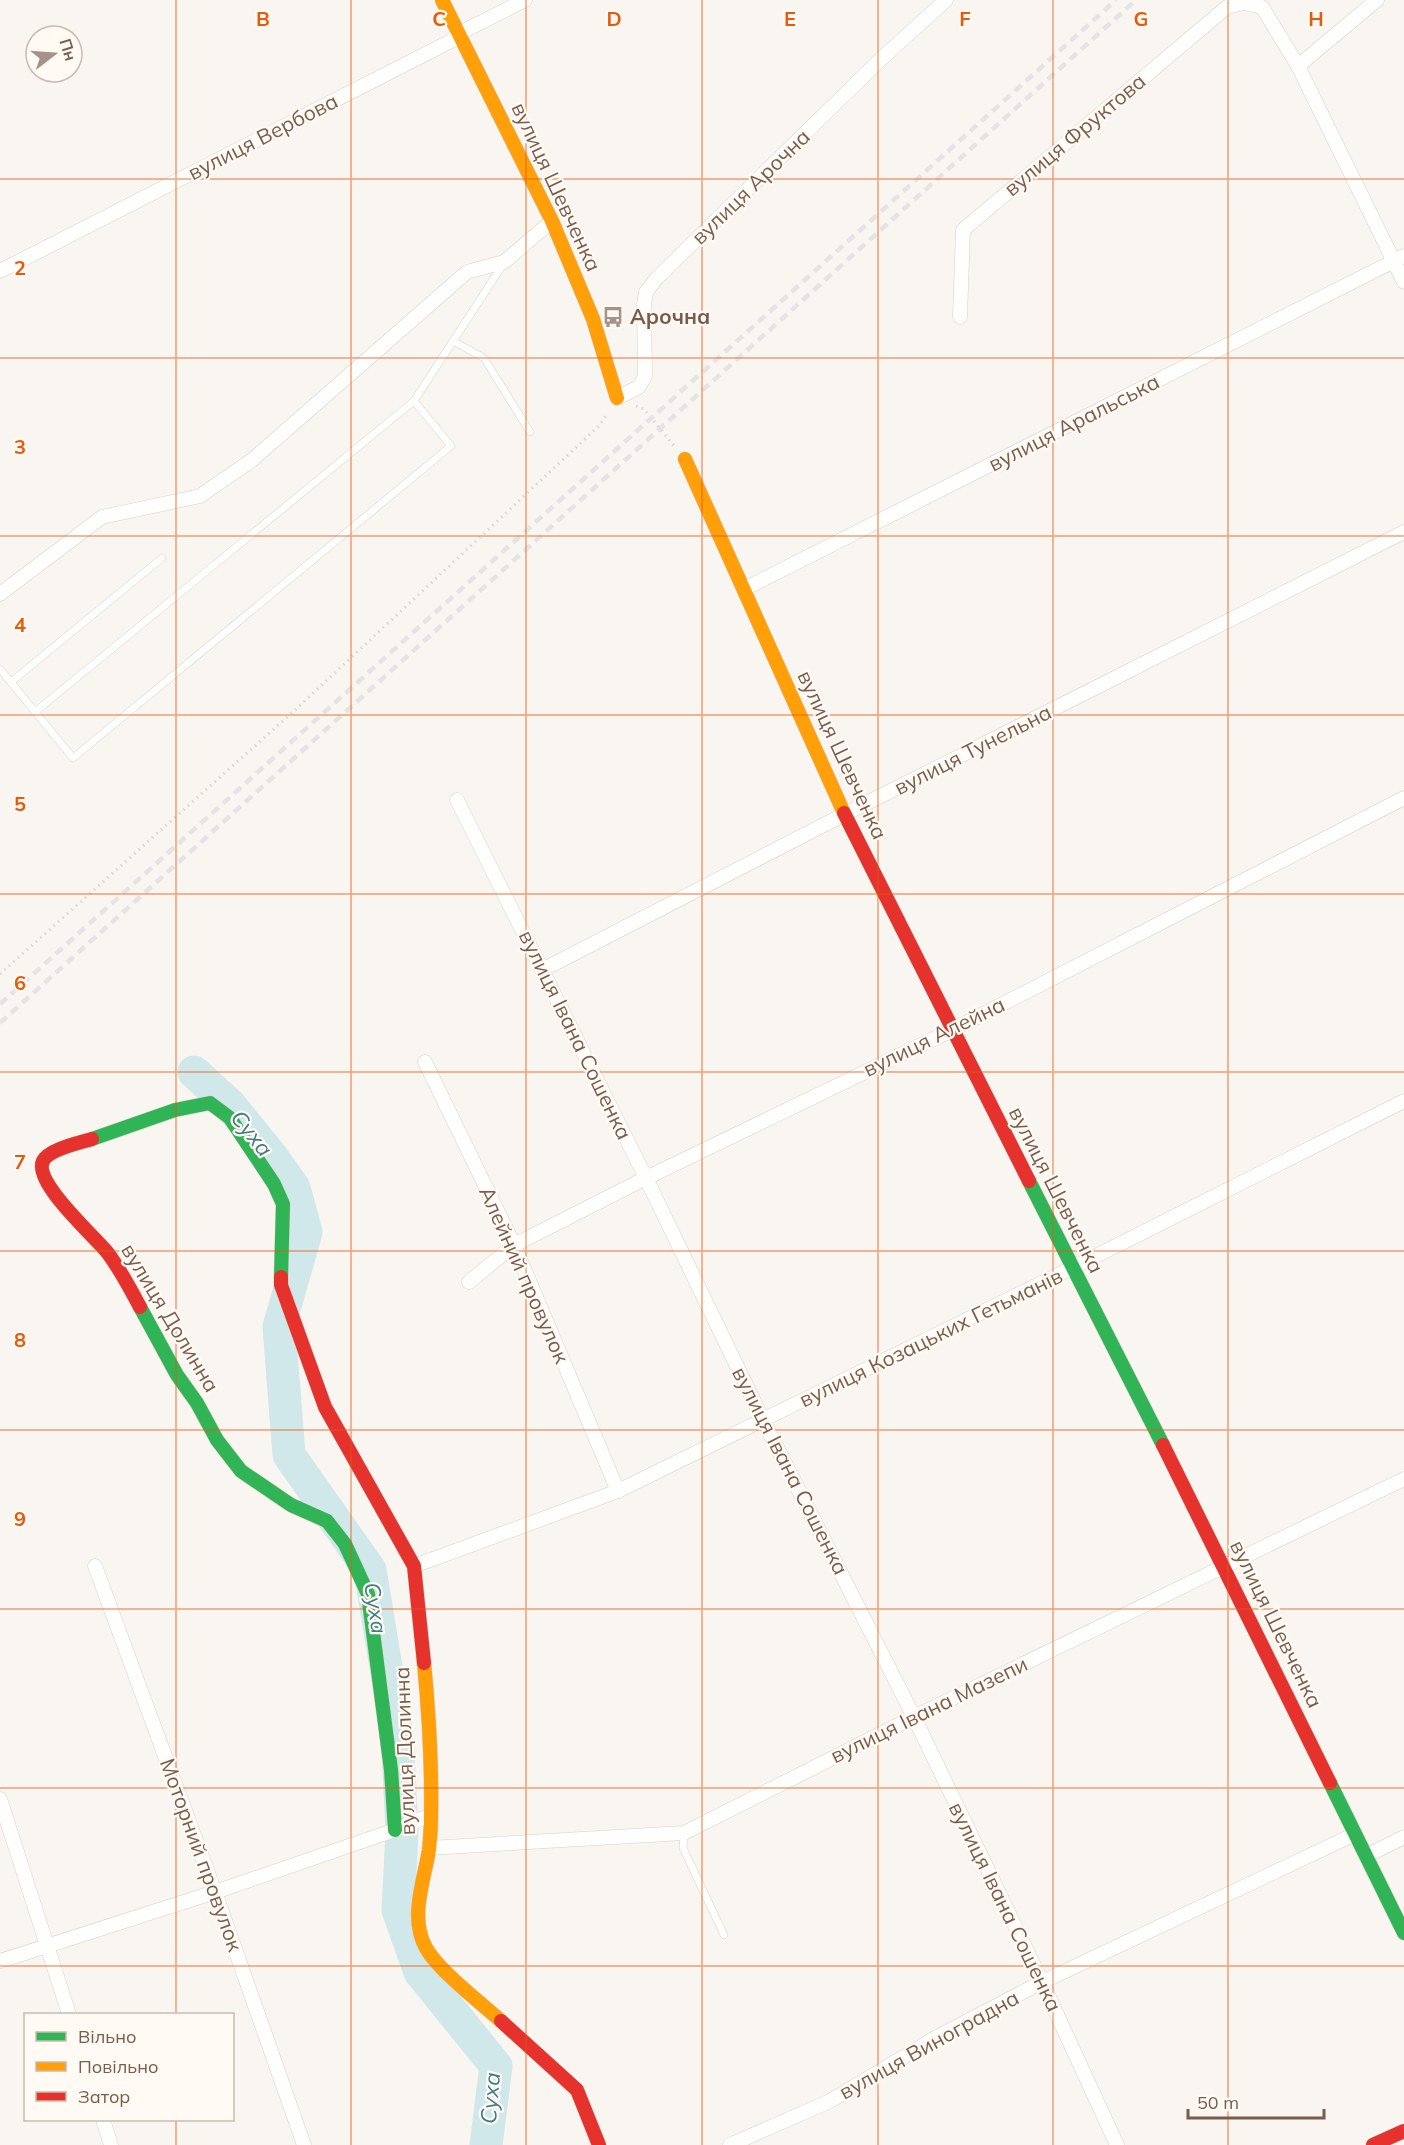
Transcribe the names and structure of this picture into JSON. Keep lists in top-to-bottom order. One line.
{"streets":{"street":["вулиця Фруктова","вулиця Вербова","вулиця Шевченка","вулиця Арочна","вулиця Аральська","вулиця Тунельна","вулиця Івана Сошенка","вулиця Алейна","Алейний провулок","вулиця Долинна","вулиця Козацьких Гетьманів","вулиця Івана Мазепи","Моторний провулок","вулиця Виноградна"]},"crossings":[["вулиця Вербова","вулиця Шевченка"],["вулиця Шевченка","вулиця Арочна"],["вулиця Шевченка","вулиця Аральська"],["вулиця Шевченка","вулиця Тунельна"],["вулиця Шевченка","вулиця Алейна"],["вулиця Шевченка","вулиця Козацьких Гетьманів"],["вулиця Шевченка","вулиця Івана Мазепи"],["вулиця Шевченка","вулиця Виноградна"],["вулиця Тунельна","вулиця Івана Сошенка"],["вулиця Івана Сошенка","вулиця Алейна"],["вулиця Івана Сошенка","вулиця Козацьких Гетьманів"],["вулиця Івана Сошенка","вулиця Івана Мазепи"],["вулиця Івана Сошенка","вулиця Виноградна"],["вулиця Алейна","Алейний провулок"],["Алейний провулок","вулиця Козацьких Гетьманів"],["вулиця Долинна","вулиця Козацьких Гетьманів"],["вулиця Долинна","вулиця Івана Мазепи"]],"water":["Суха"],"places":{"bus stop":["Арочна"]},"legend":["Вільно","Повільно","Затор"],"scale_bar":"50 m","north":"right","grid":{"columns":["B","C","D","E","F","G","H"],"rows":["2","3","4","5","6","7","8","9"]}}
